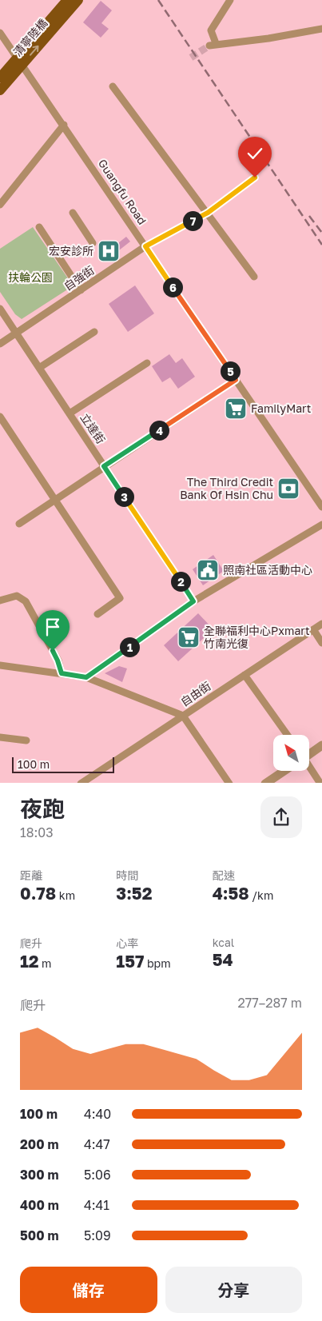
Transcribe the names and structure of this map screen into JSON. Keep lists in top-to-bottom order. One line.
{"streets":{"main road":["清寧陸橋"],"street":["Guangfu Road","自強街","立達街","自由街"]},"crossings":[["Guangfu Road","自強街"],["自強街","立達街"]],"parks":["扶輪公園"],"places":{"hospital":["宏安診所"],"supermarket":["FamilyMart","全聯福利中心Pxmart 竹南光復"],"bank":["The Third Credit Bank Of Hsin Chu"],"public building":["照南社區活動中心"]},"scale_bar":"100 m","north":"top left","page":{"pins":["7","6","5","4","3","2","1"],"scale":"100 m","heading":["夜跑","18:03"],"stats":[["距離","0.78 km"],["時間","3:52"],["配速","4:58 /km"],["爬升","12 m"],["心率","157 bpm"],["kcal","54"]],"chart":["爬升","277–287 m"],"list":[{"name":"100 m","note":"4:40"},{"name":"200 m","note":"4:47"},{"name":"300 m","note":"5:06"},{"name":"400 m","note":"4:41"},{"name":"500 m","note":"5:09"}],"buttons":["儲存","分享"]}}
